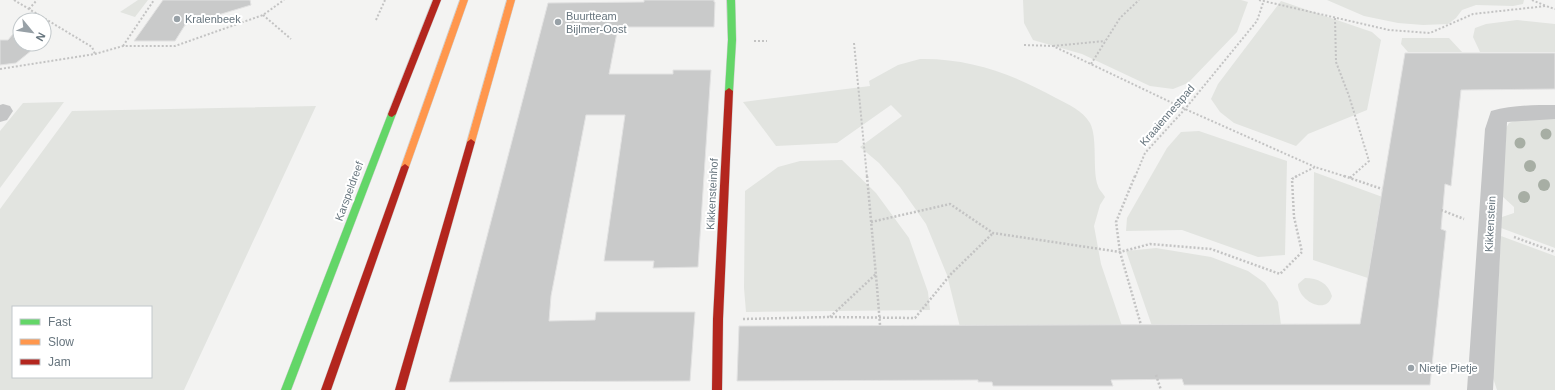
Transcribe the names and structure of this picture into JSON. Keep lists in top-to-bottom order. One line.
{"streets":{"street":["Karspeldreef","Kikkensteinhof","Kikkenstein"],"path":["Kraaiennestpad"]},"places":["Kralenbeek","Buurtteam Bijlmer-Oost","Nietje Pietje"],"legend":["Fast","Slow","Jam"],"north":"bottom right"}
